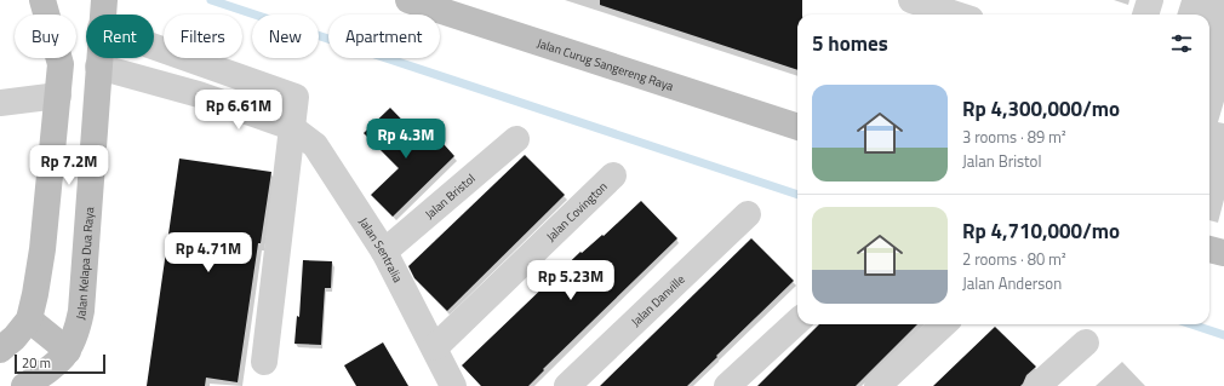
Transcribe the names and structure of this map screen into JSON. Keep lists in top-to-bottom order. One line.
{"streets":{"main road":["Jalan Curug Sangereng Raya","Jalan Kelapa Dua Raya"],"street":["Jalan Bristol","Jalan Covington","Jalan Sentralia","Jalan Danville"]},"crossings":[["Jalan Bristol","Jalan Sentralia"],["Jalan Covington","Jalan Sentralia"],["Jalan Sentralia","Jalan Kelapa Dua Raya"]],"scale_bar":"20 m","page":{"chip":["Buy","Rent","Filters","New","Apartment"],"heading":"5 homes","list":[{"name":"Rp 4,300,000/mo","note":"3 rooms · 89 m² · Jalan Bristol"},{"name":"Rp 4,710,000/mo","note":"2 rooms · 80 m² · Jalan Anderson"}],"price":["Rp 6.61M","Rp 4.3M","Rp 7.2M","Rp 4.71M","Rp 5.23M"],"scale":"20 m"}}
